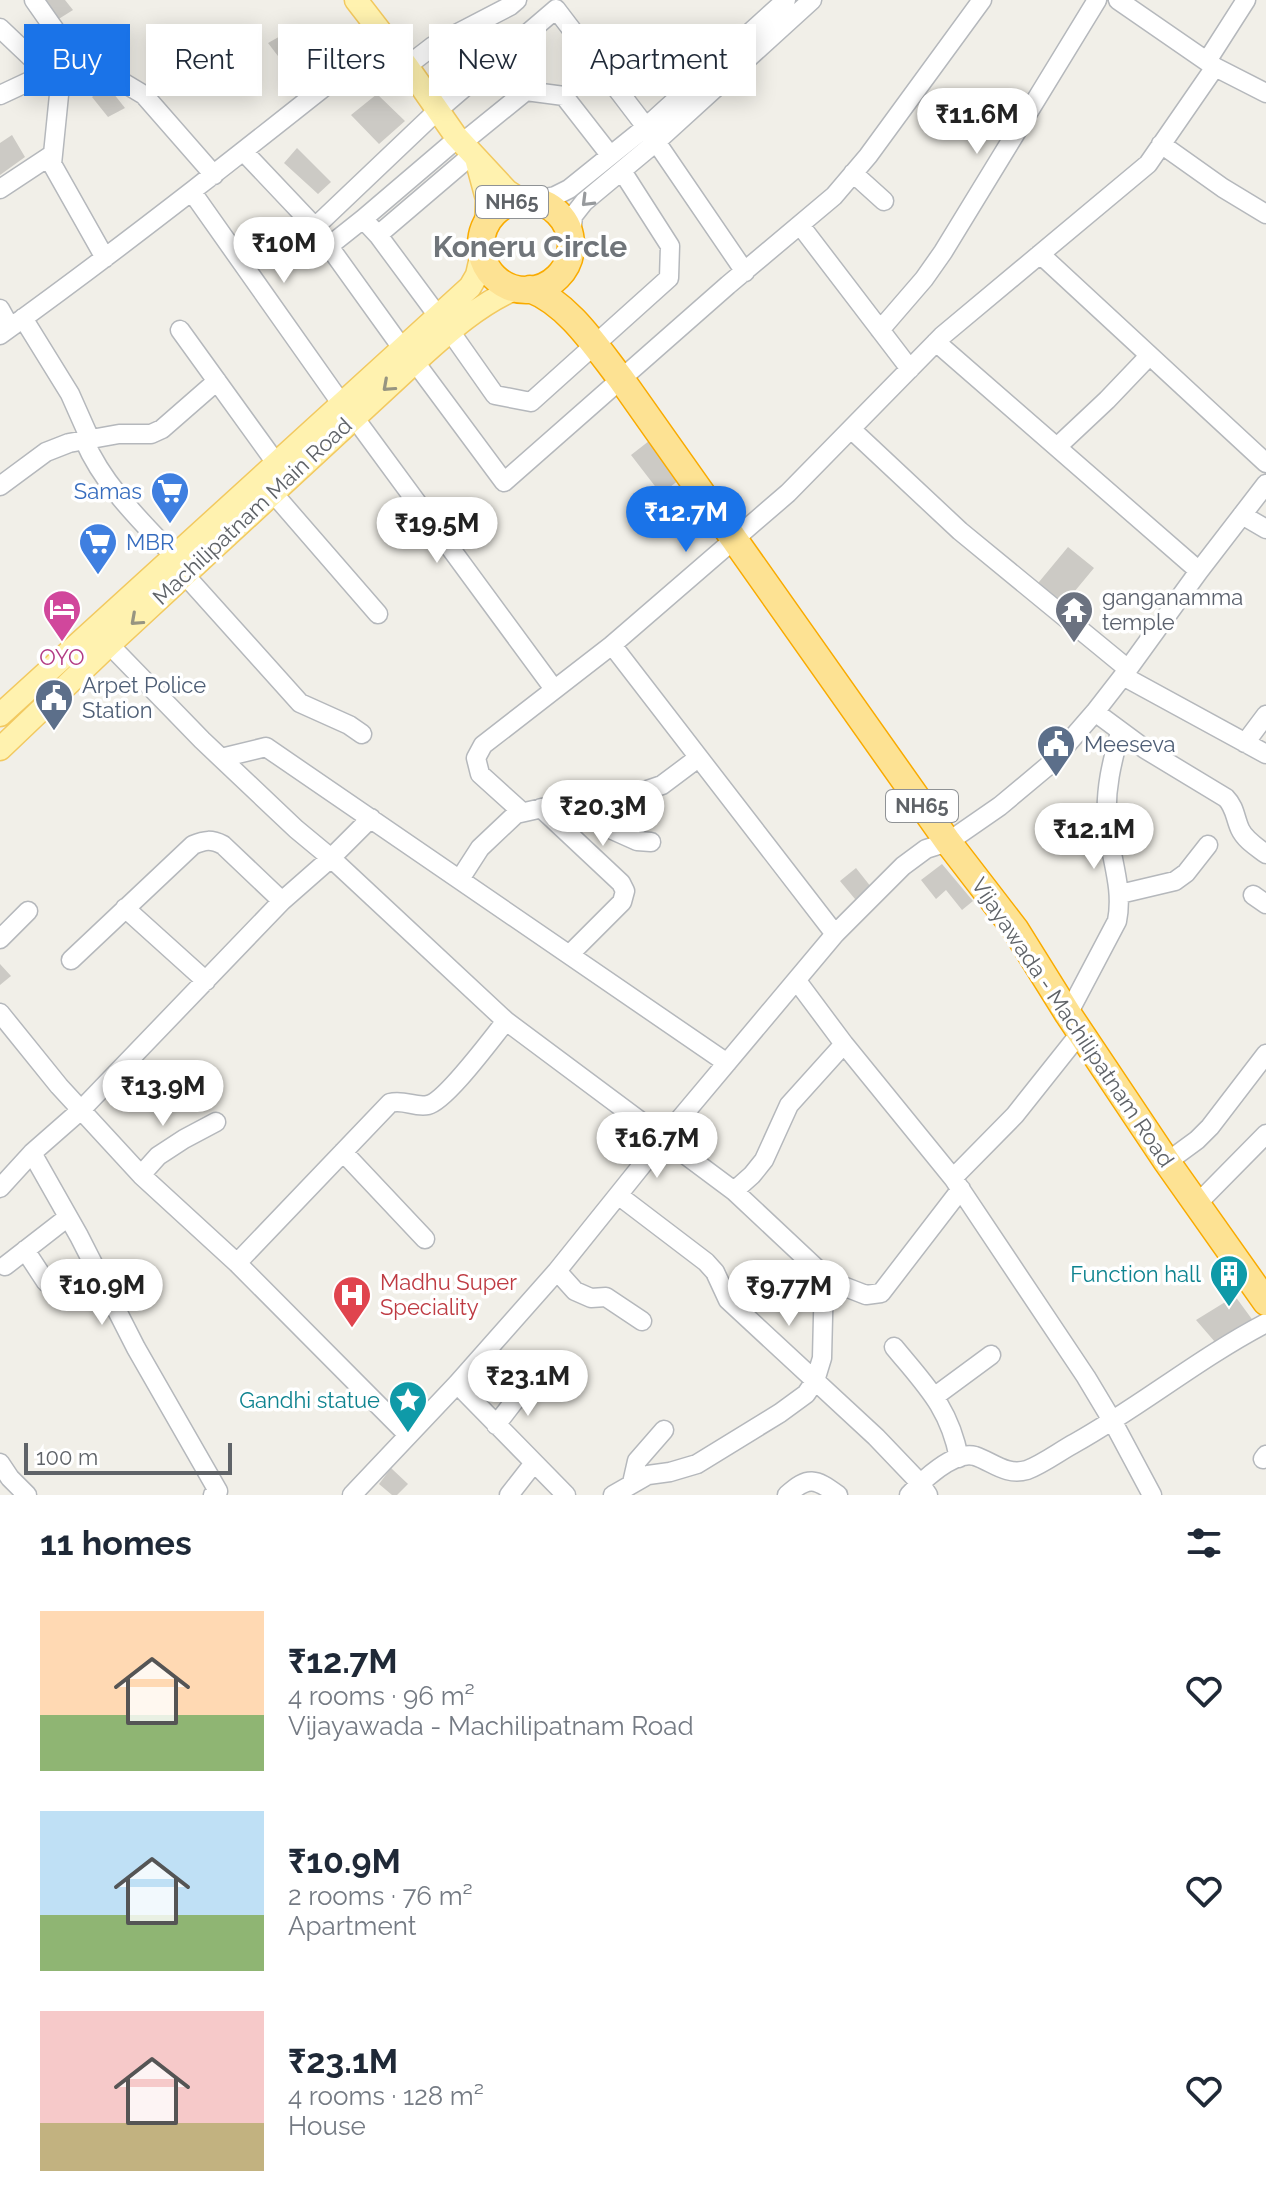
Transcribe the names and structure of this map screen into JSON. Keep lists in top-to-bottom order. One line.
{"streets":{"highway":["NH65","Vijayawada - Machilipatnam Road"],"main road":["Machilipatnam Main Road"]},"crossings":[["NH65","Machilipatnam Main Road"],["NH65","Vijayawada - Machilipatnam Road"],["Machilipatnam Main Road","Vijayawada - Machilipatnam Road"]],"districts":["Koneru Circle"],"places":{"supermarket":["Samas","MBR"],"hotel":["OYO"],"temple":["ganganamma temple"],"public building":["Arpet Police Station","Meeseva"],"building":["Function hall"],"hospital":["Madhu Super Speciality"],"place":["Gandhi statue"]},"scale_bar":"100 m","page":{"chip":["Buy","Rent","Filters","New","Apartment"],"price":["₹11.6M","₹10M","₹12.7M","₹19.5M","₹20.3M","₹12.1M","₹13.9M","₹16.7M","₹10.9M","₹9.77M","₹23.1M"],"scale":"100 m","heading":"11 homes","list":[{"name":"₹12.7M","note":"4 rooms · 96 m² · Vijayawada - Machilipatnam Road"},{"name":"₹10.9M","note":"2 rooms · 76 m² · Apartment"},{"name":"₹23.1M","note":"4 rooms · 128 m² · House"}]}}
